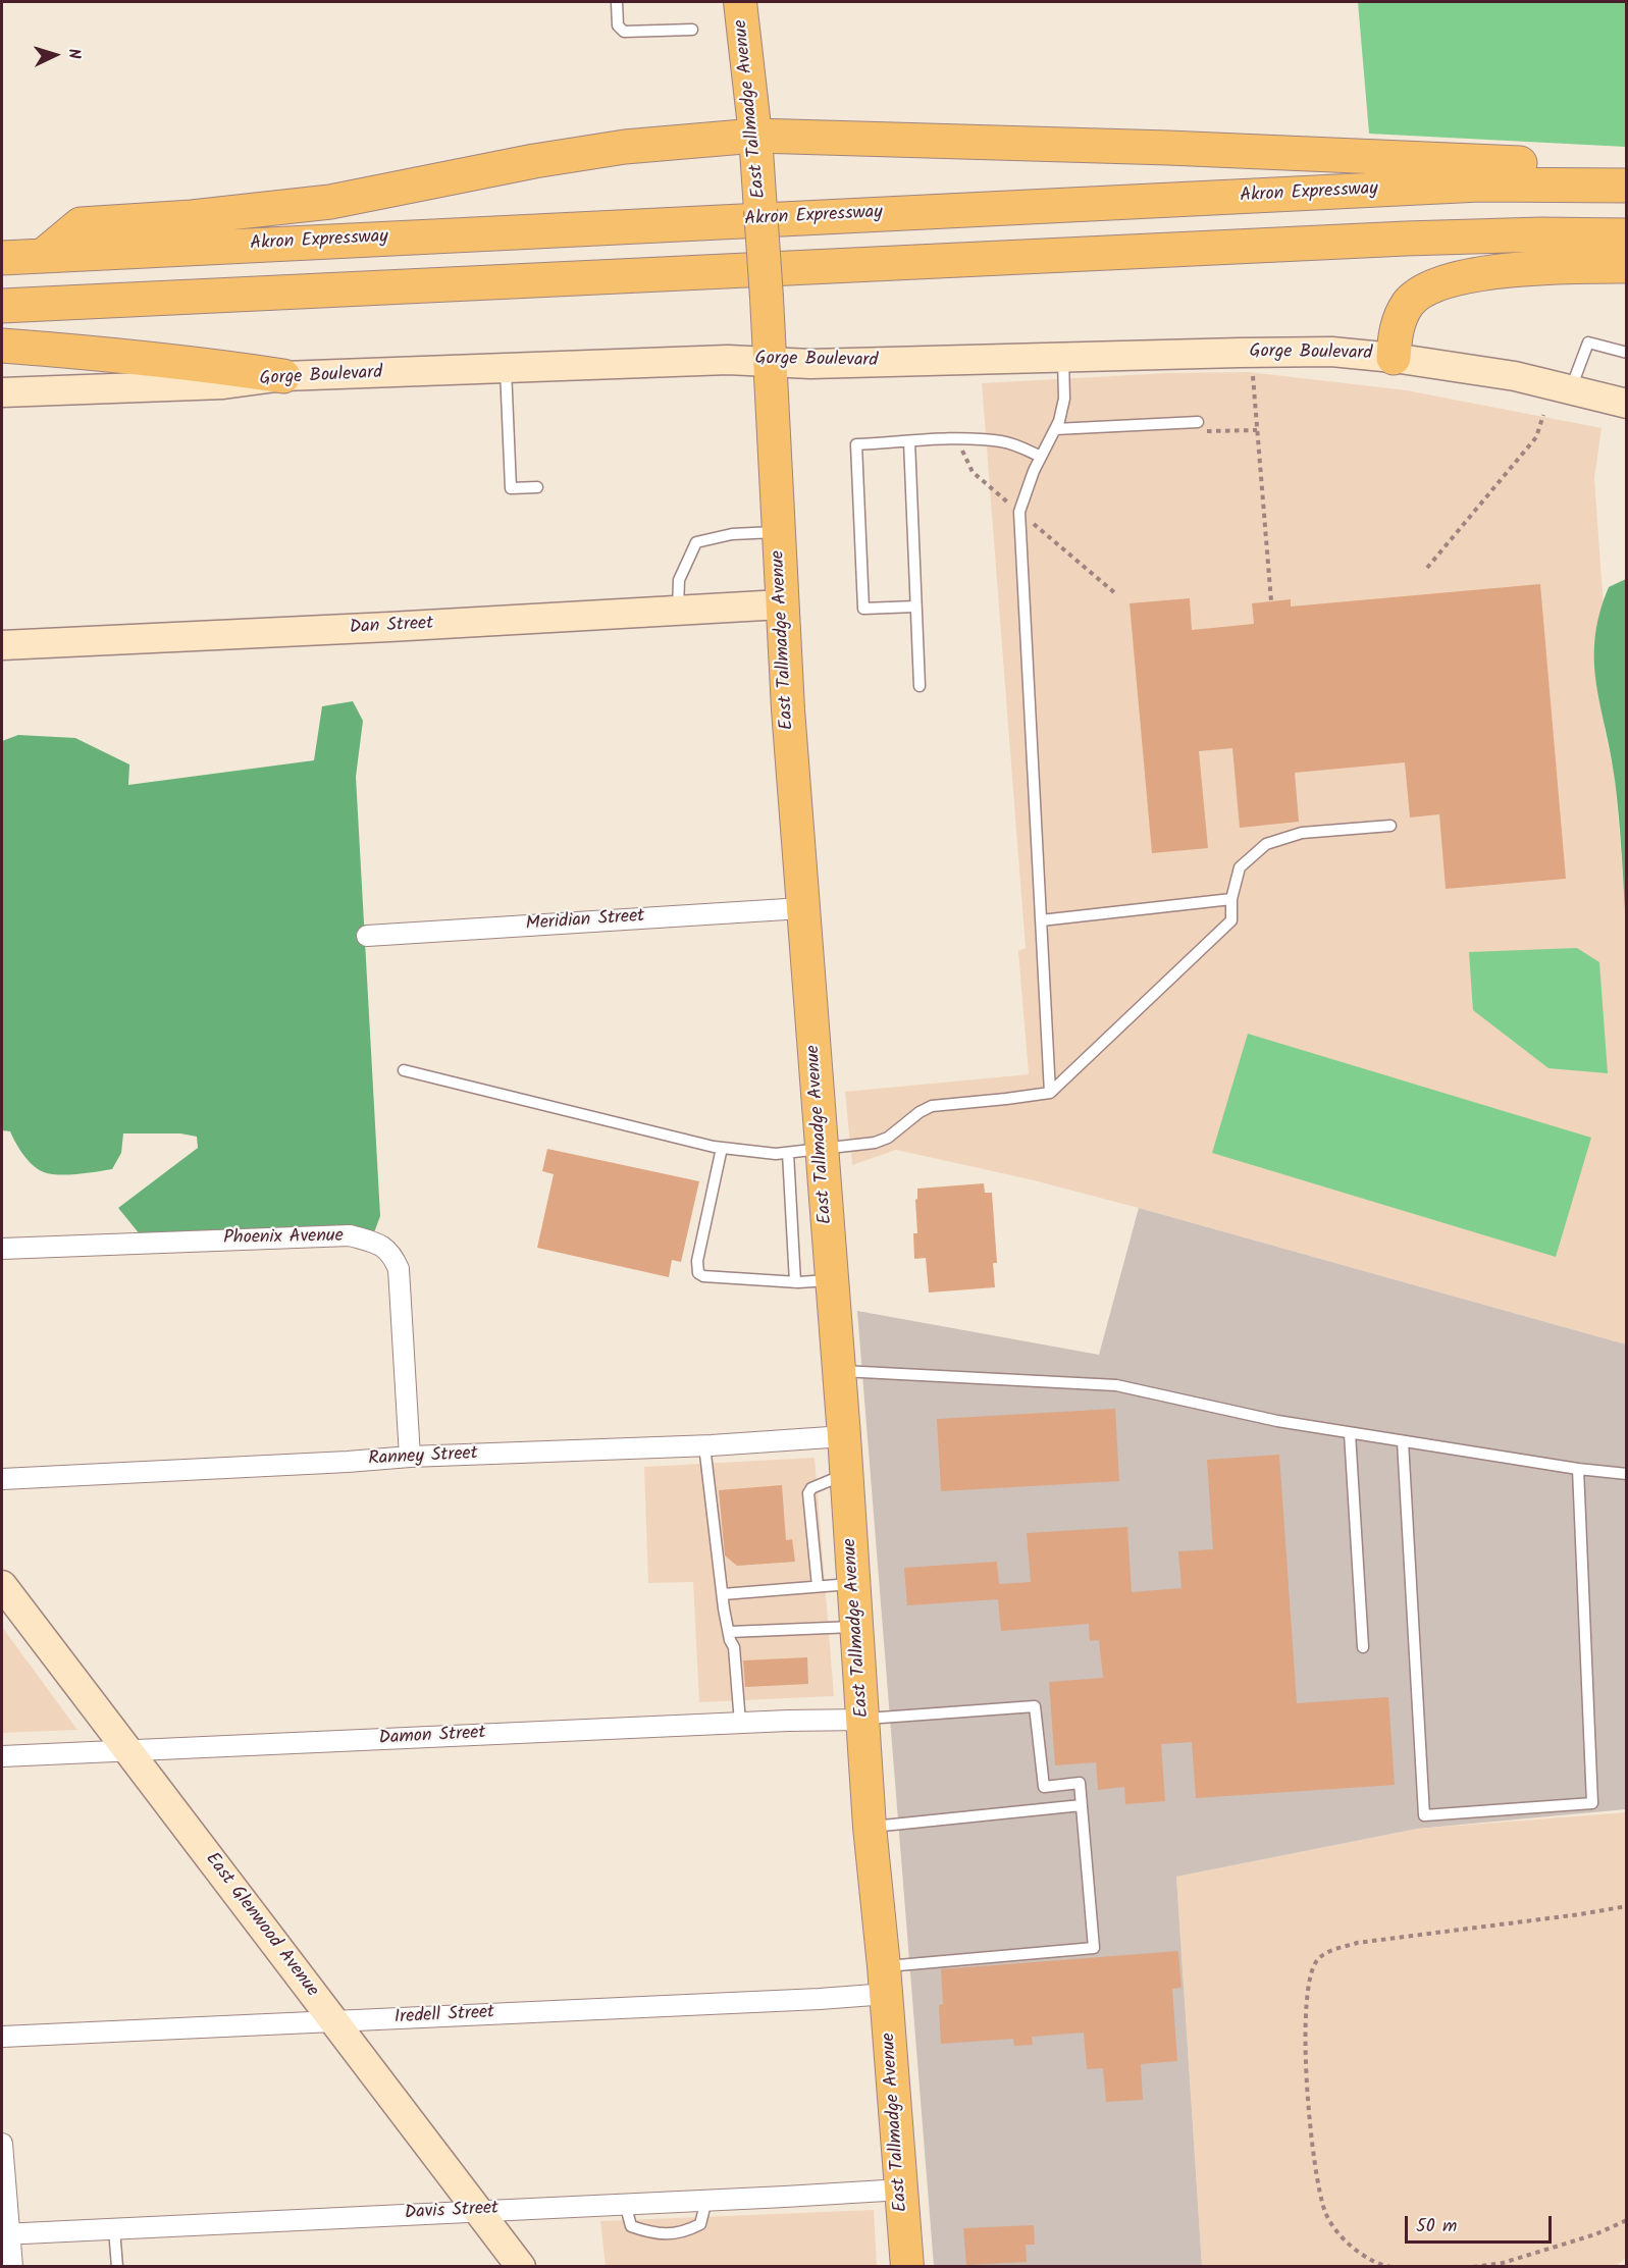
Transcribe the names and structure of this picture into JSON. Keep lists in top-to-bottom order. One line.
{"streets":{"highway":["Akron Expressway"],"main road":["East Tallmadge Avenue"],"street":["Gorge Boulevard","Dan Street","Meridian Street","Phoenix Avenue","Ranney Street","Damon Street","East Glenwood Avenue","Iredell Street","Davis Street"]},"crossings":[["East Tallmadge Avenue","Gorge Boulevard"],["East Tallmadge Avenue","Dan Street"],["East Tallmadge Avenue","Meridian Street"],["East Tallmadge Avenue","Ranney Street"],["East Tallmadge Avenue","Damon Street"],["East Tallmadge Avenue","Iredell Street"],["East Tallmadge Avenue","Davis Street"],["Phoenix Avenue","Ranney Street"],["Damon Street","East Glenwood Avenue"],["East Glenwood Avenue","Iredell Street"],["East Glenwood Avenue","Davis Street"]],"scale_bar":"50 m","north":"right"}
